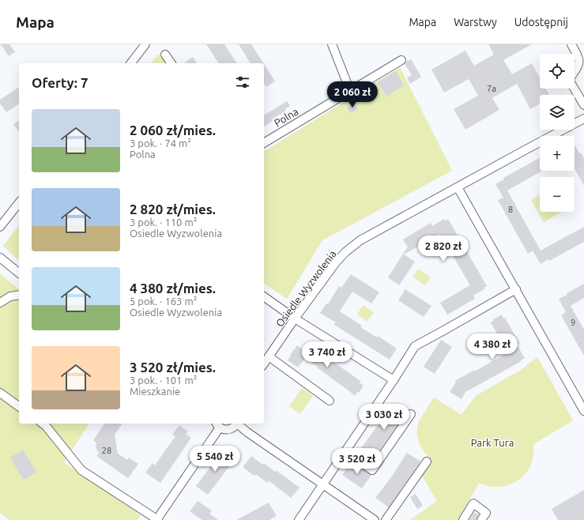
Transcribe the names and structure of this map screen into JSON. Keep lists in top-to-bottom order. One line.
{"streets":{"street":["Polna","Osiedle Wyzwolenia"]},"parks":["Park Tura"],"house_numbers":["7a","8","9","28"],"page":{"header":"Mapa","nav":["Mapa","Warstwy","Udostępnij"],"map_buttons":["+","−"],"heading":"Oferty: 7","price":["2 060 zł","2 820 zł","4 380 zł","3 740 zł","3 030 zł","5 540 zł","3 520 zł"],"list":[{"name":"2 060 zł/mies.","note":"3 pok. · 74 m² · Polna"},{"name":"2 820 zł/mies.","note":"3 pok. · 110 m² · Osiedle Wyzwolenia"},{"name":"4 380 zł/mies.","note":"5 pok. · 163 m² · Osiedle Wyzwolenia"},{"name":"3 520 zł/mies.","note":"3 pok. · 101 m² · Mieszkanie"}]}}
